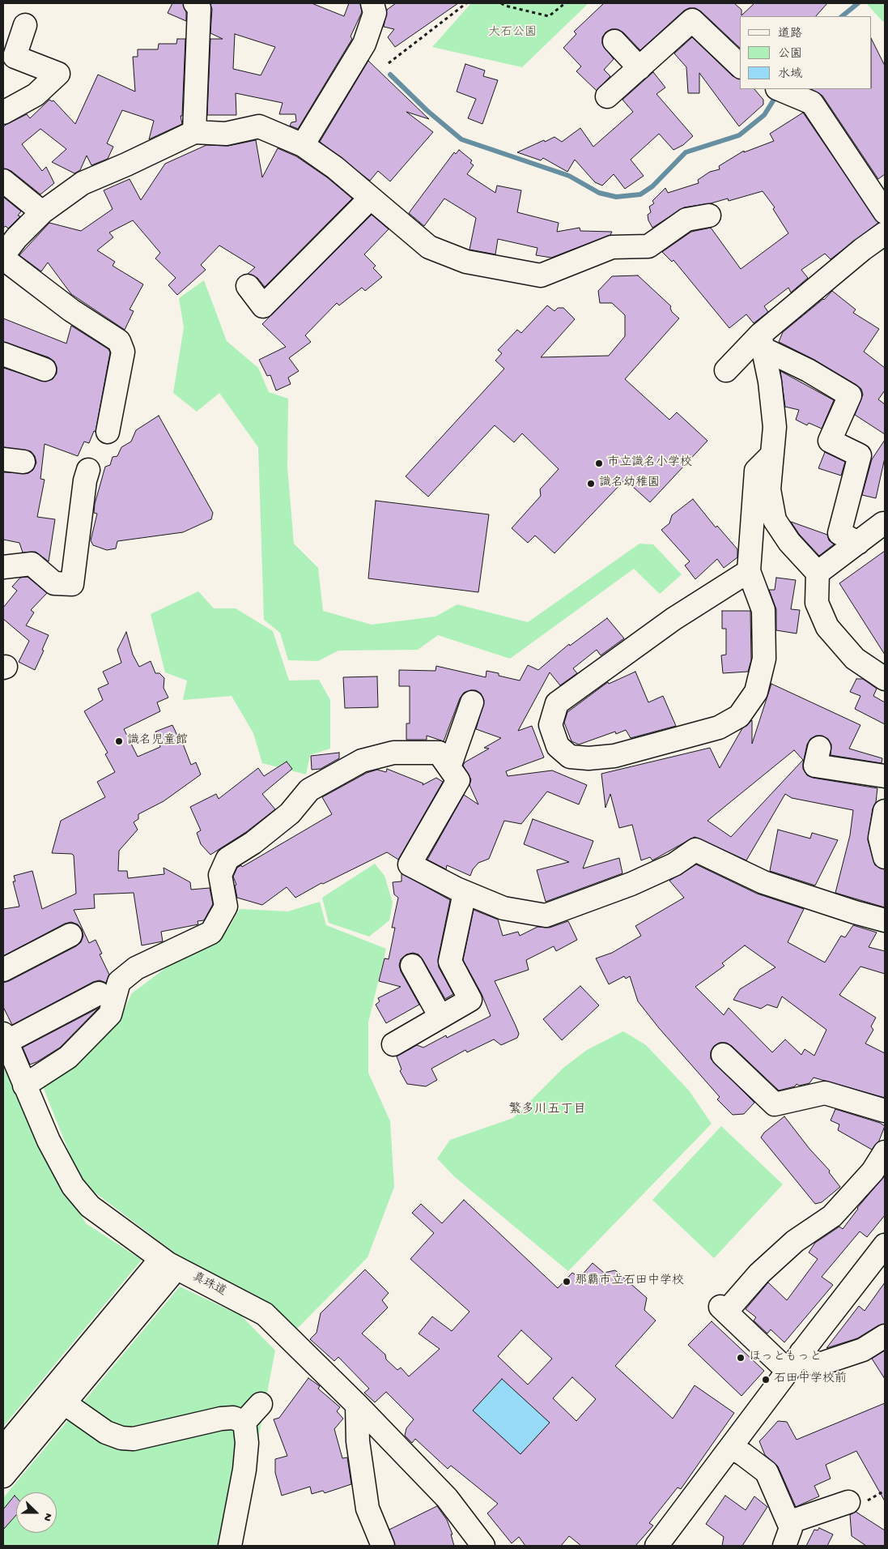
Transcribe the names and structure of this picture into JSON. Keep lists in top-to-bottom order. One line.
{"streets":{"street":["真珠道"]},"districts":["繁多川五丁目"],"parks":["大石公園"],"places":["市立識名小学校","識名幼稚園","識名児童館","那覇市立石田中学校","ほっともっと","石田中学校前"],"legend":["道路","公園","水域"],"north":"right"}
